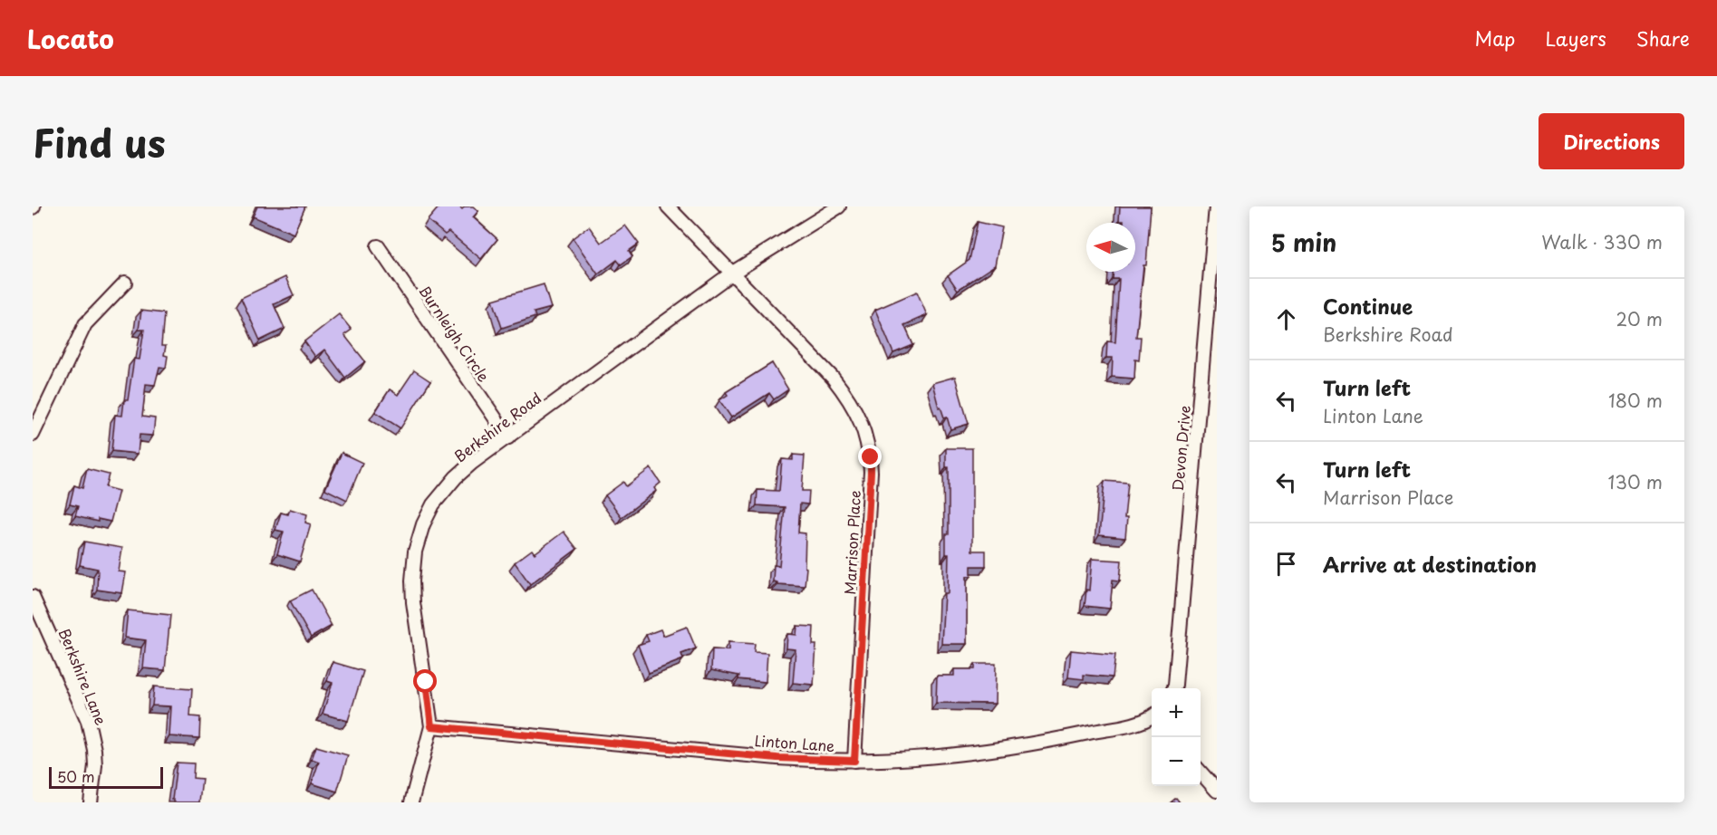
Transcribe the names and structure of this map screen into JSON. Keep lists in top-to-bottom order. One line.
{"streets":{"street":["Burnleigh Circle","Berkshire Road","Devon Drive","Marrison Place","Berkshire Lane","Linton Lane"]},"crossings":[["Burnleigh Circle","Berkshire Road"],["Berkshire Road","Marrison Place"],["Berkshire Road","Linton Lane"],["Marrison Place","Linton Lane"]],"scale_bar":"50 m","north":"left","page":{"header":"Locato","nav":["Map","Layers","Share"],"title":"Find us","buttons":"Directions","heading":["5 min","Walk · 330 m"],"list":[["Continue","Berkshire Road","20 m"],["Turn left","Linton Lane","180 m"],["Turn left","Marrison Place","130 m"],"Arrive at destination"],"map_buttons":["+","−"],"scale":"50 m"}}
